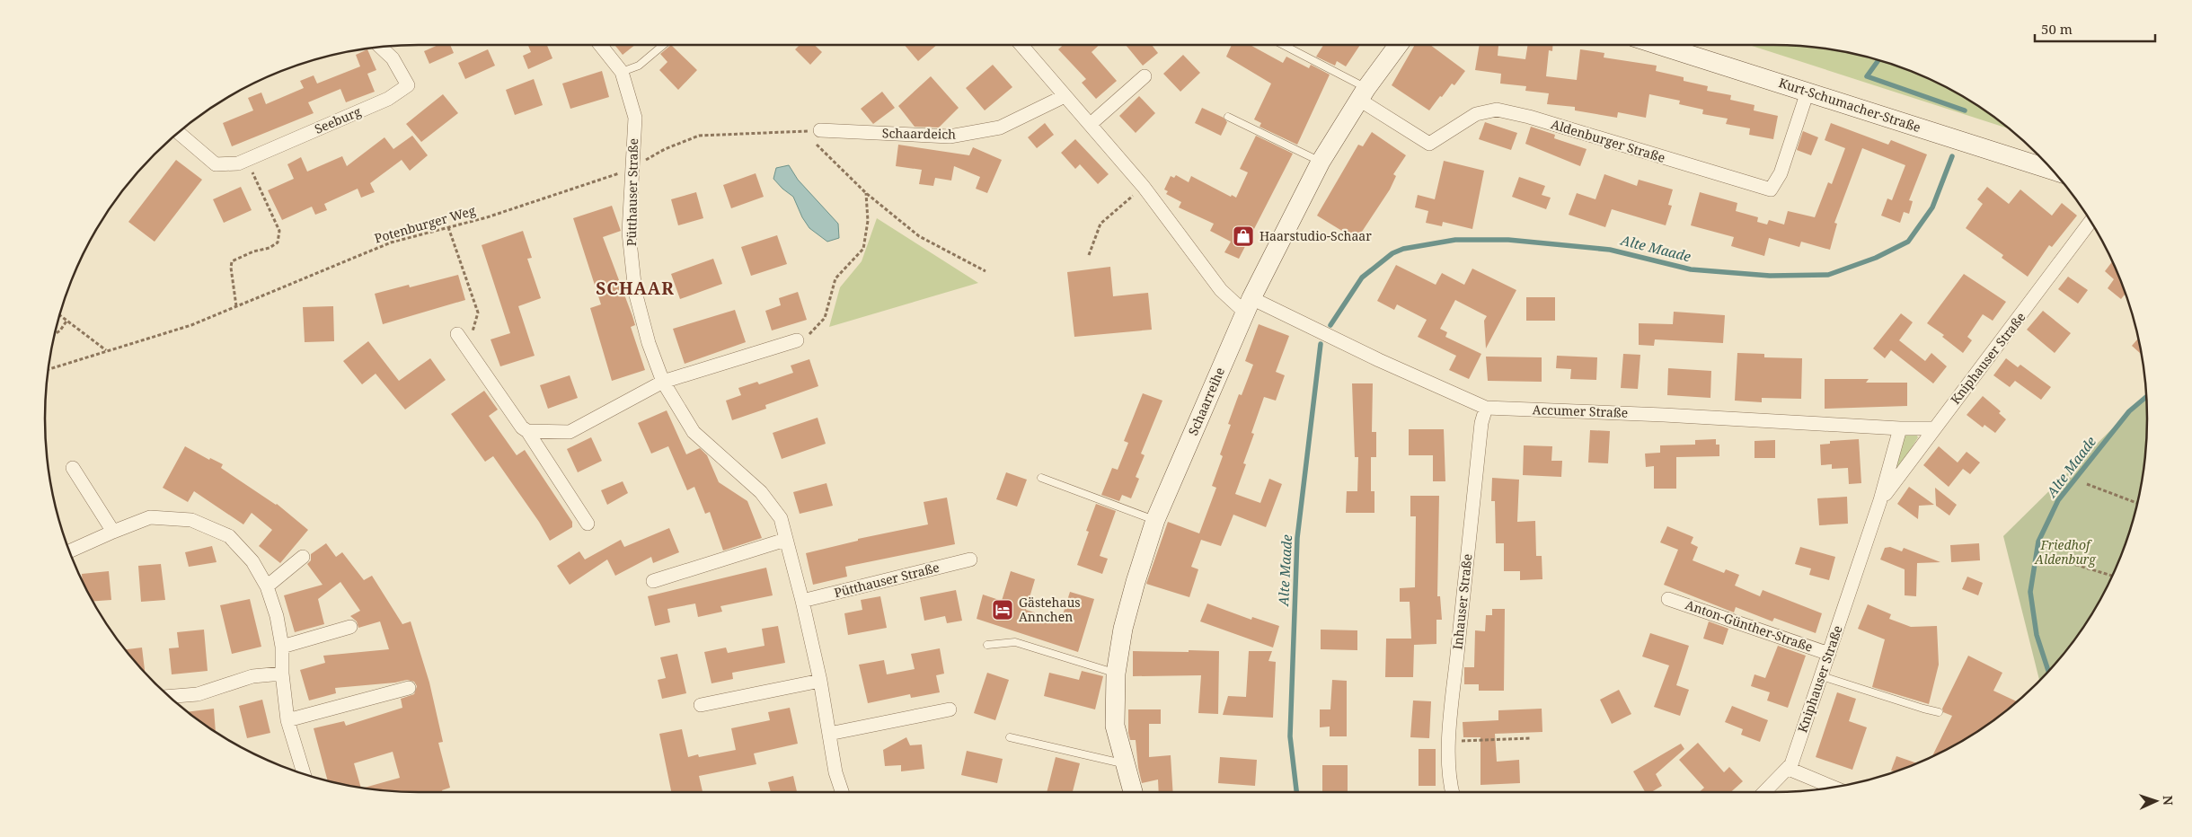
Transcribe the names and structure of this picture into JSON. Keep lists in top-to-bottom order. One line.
{"streets":{"main road":["Kurt-Schumacher-Straße","Schaarreihe"],"street":["Seeburg","Schaardeich","Aldenburger Straße","Pütthauser Straße","Kniphauser Straße","Accumer Straße","Inhauser Straße","Anton-Günther-Straße"],"path":["Potenburger Weg"]},"crossings":[["Kurt-Schumacher-Straße","Aldenburger Straße"],["Schaardeich","Potenburger Weg"],["Aldenburger Straße","Schaarreihe"],["Pütthauser Straße","Potenburger Weg"],["Kniphauser Straße","Accumer Straße"],["Kniphauser Straße","Anton-Günther-Straße"],["Schaarreihe","Accumer Straße"],["Accumer Straße","Inhauser Straße"]],"districts":["SCHAAR"],"water":["Alte Maade"],"parks":["Friedhof Aldenburg"],"places":{"shop":["Haarstudio-Schaar"],"hotel":["Gästehaus Annchen"]},"scale_bar":"50 m","north":"right"}
